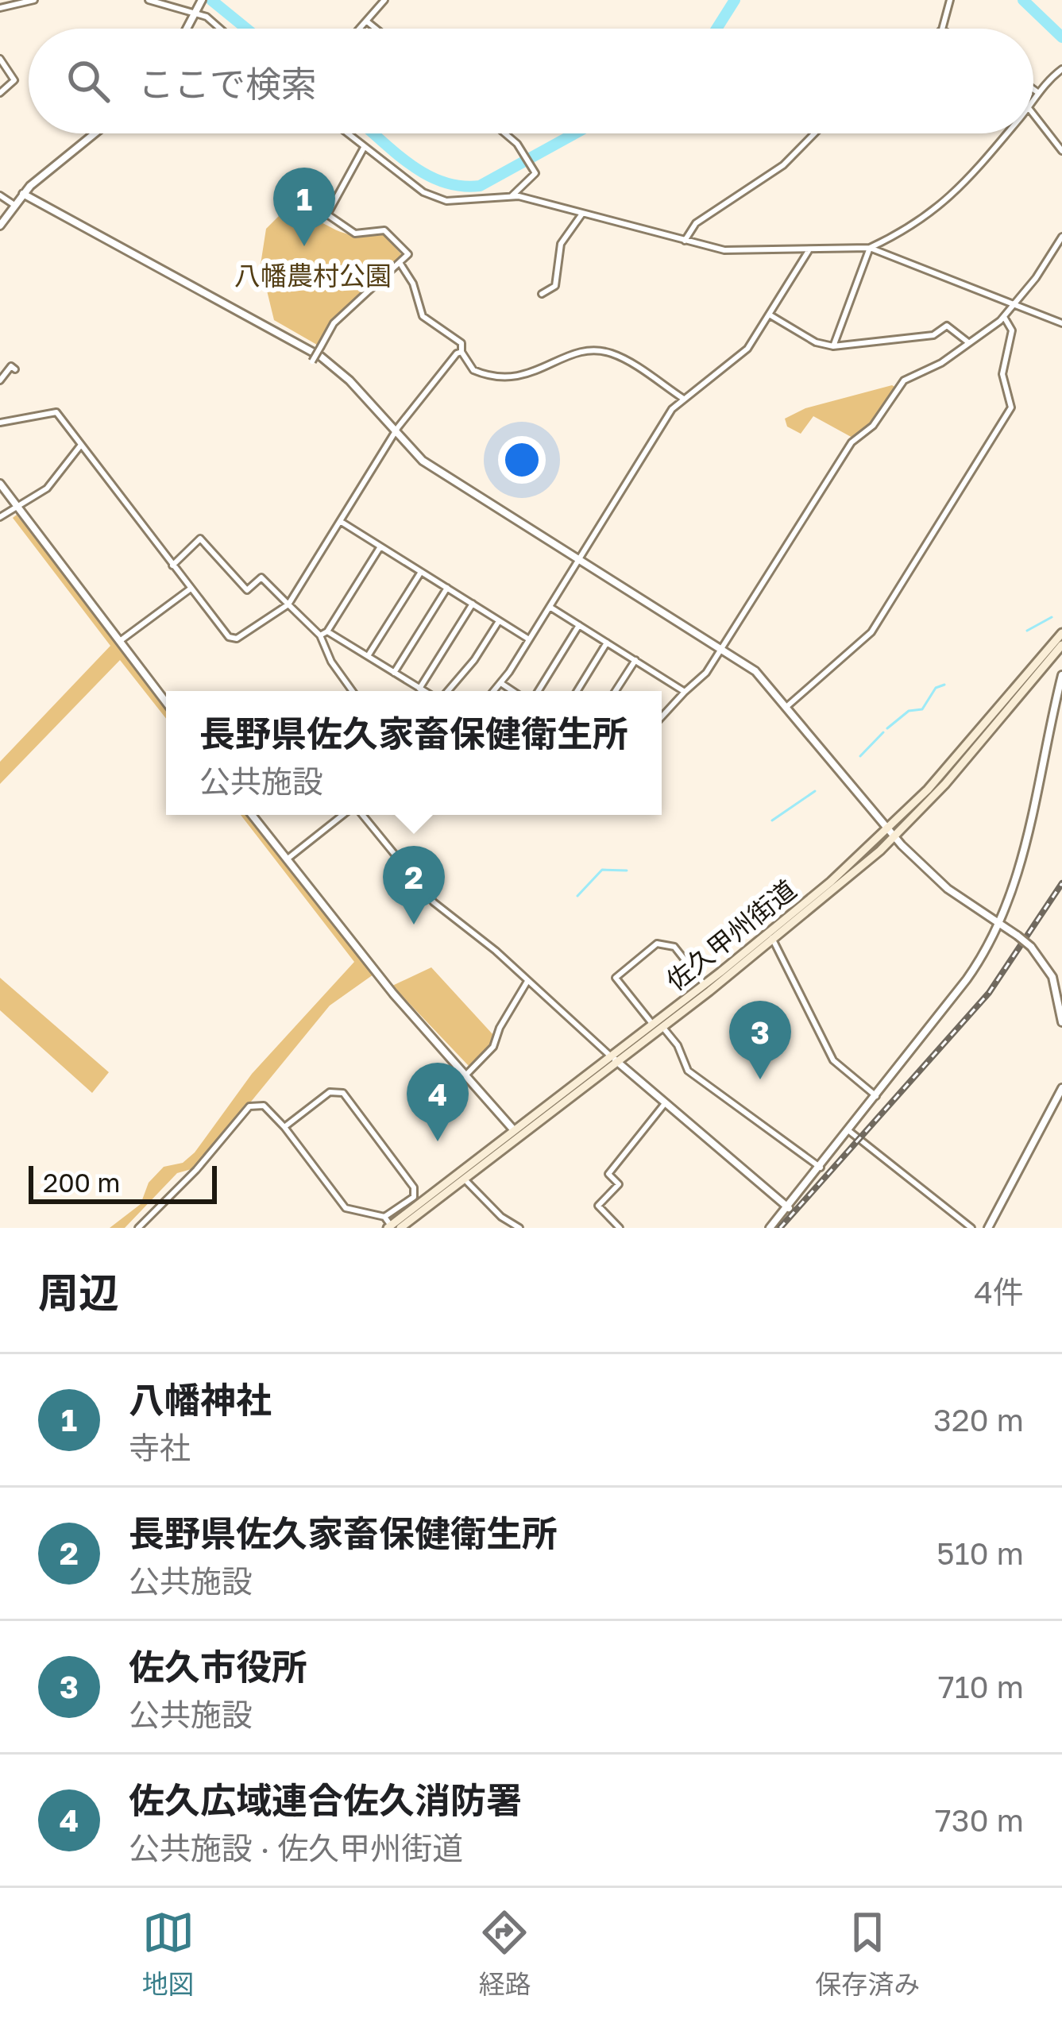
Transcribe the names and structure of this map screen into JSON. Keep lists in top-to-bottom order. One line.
{"streets":{"main road":["佐久甲州街道"]},"parks":["八幡農村公園"],"scale_bar":"200 m","page":{"search":"ここで検索","pins":["1","2","3","4"],"popup":["長野県佐久家畜保健衛生所","公共施設"],"scale":"200 m","heading":["周辺","4件"],"list":[{"mark":"1","name":"八幡神社","note":"寺社","value":"320 m"},{"mark":"2","name":"長野県佐久家畜保健衛生所","note":"公共施設","value":"510 m"},{"mark":"3","name":"佐久市役所","note":"公共施設","value":"710 m"},{"mark":"4","name":"佐久広域連合佐久消防署","note":"公共施設 · 佐久甲州街道","value":"730 m"}],"nav":["地図","経路","保存済み"]}}
